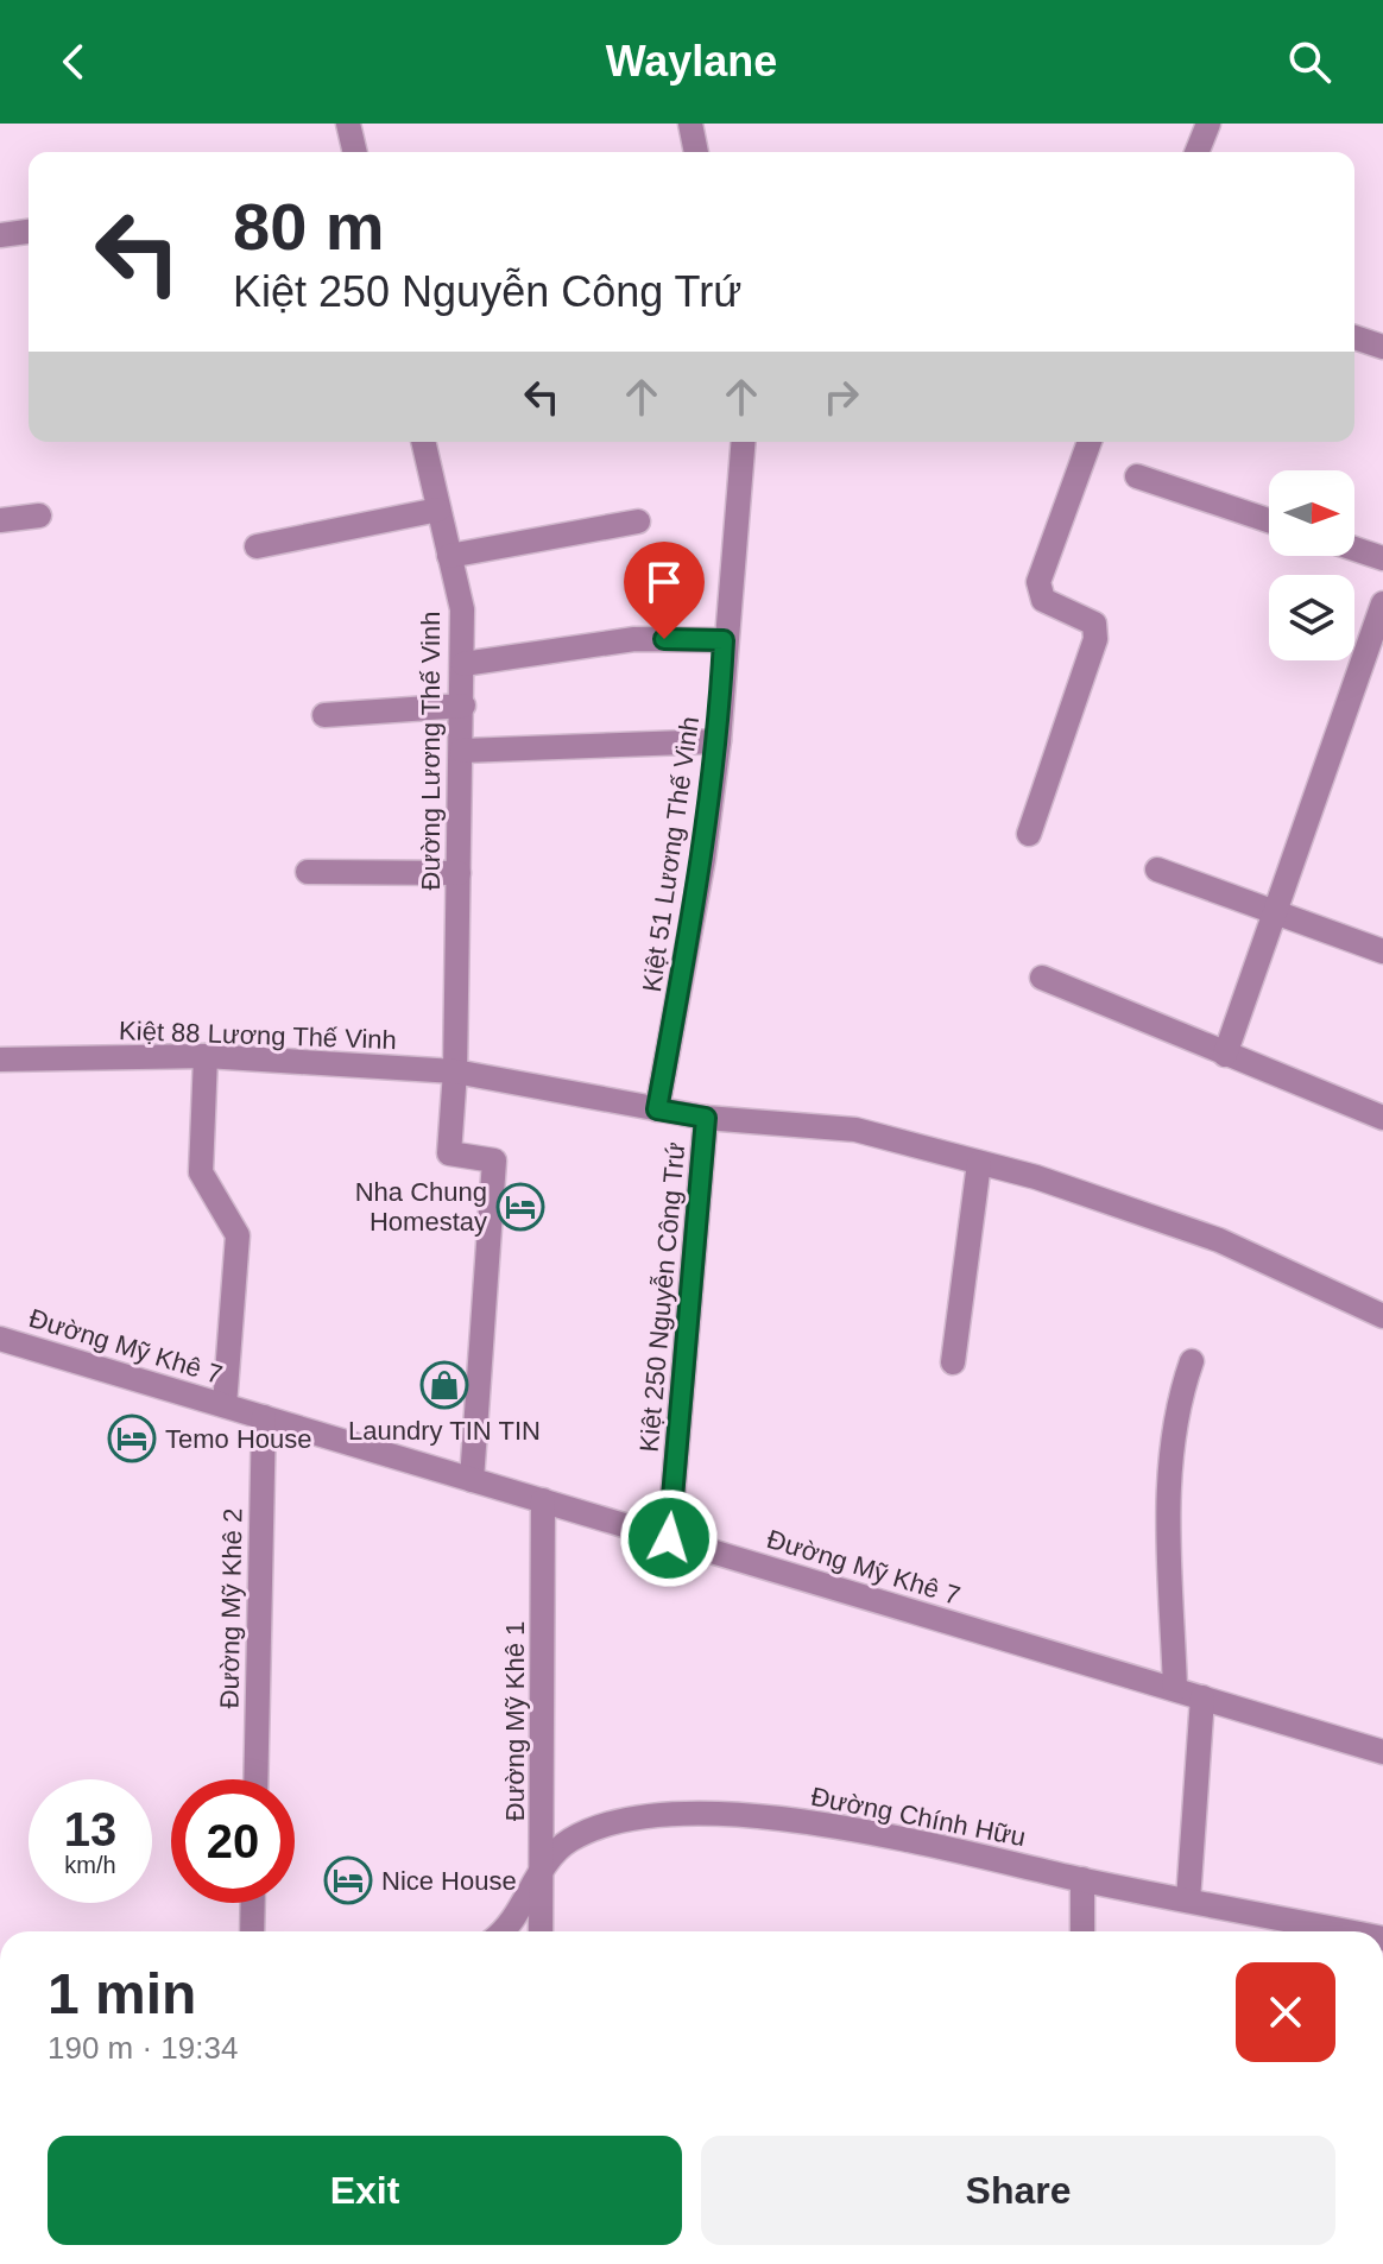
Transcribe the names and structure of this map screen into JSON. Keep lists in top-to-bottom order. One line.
{"streets":{"street":["Đường Lương Thế Vinh","Kiệt 51 Lương Thế Vinh","Kiệt 88 Lương Thế Vinh","Kiệt 250 Nguyễn Công Trứ","Đường Mỹ Khê 7","Đường Mỹ Khê 2","Đường Mỹ Khê 1","Đường Chính Hữu"]},"crossings":[["Đường Lương Thế Vinh","Kiệt 88 Lương Thế Vinh"],["Đường Lương Thế Vinh","Kiệt 250 Nguyễn Công Trứ"],["Đường Lương Thế Vinh","Đường Mỹ Khê 7"],["Kiệt 51 Lương Thế Vinh","Kiệt 250 Nguyễn Công Trứ"],["Kiệt 88 Lương Thế Vinh","Kiệt 250 Nguyễn Công Trứ"],["Kiệt 250 Nguyễn Công Trứ","Đường Mỹ Khê 7"],["Đường Mỹ Khê 7","Đường Mỹ Khê 2"],["Đường Mỹ Khê 7","Đường Mỹ Khê 1"],["Đường Mỹ Khê 1","Đường Chính Hữu"]],"places":{"hotel":["Nha Chung Homestay","Temo House","Nice House"],"shop":["Laundry TIN TIN"]},"north":"right","page":{"header":"Waylane","turn":["80 m","Kiệt 250 Nguyễn Công Trứ"],"speed":"13 km/h","limit":"20","heading":["1 min","190 m · 19:34"],"buttons":["Exit","Share"]}}
